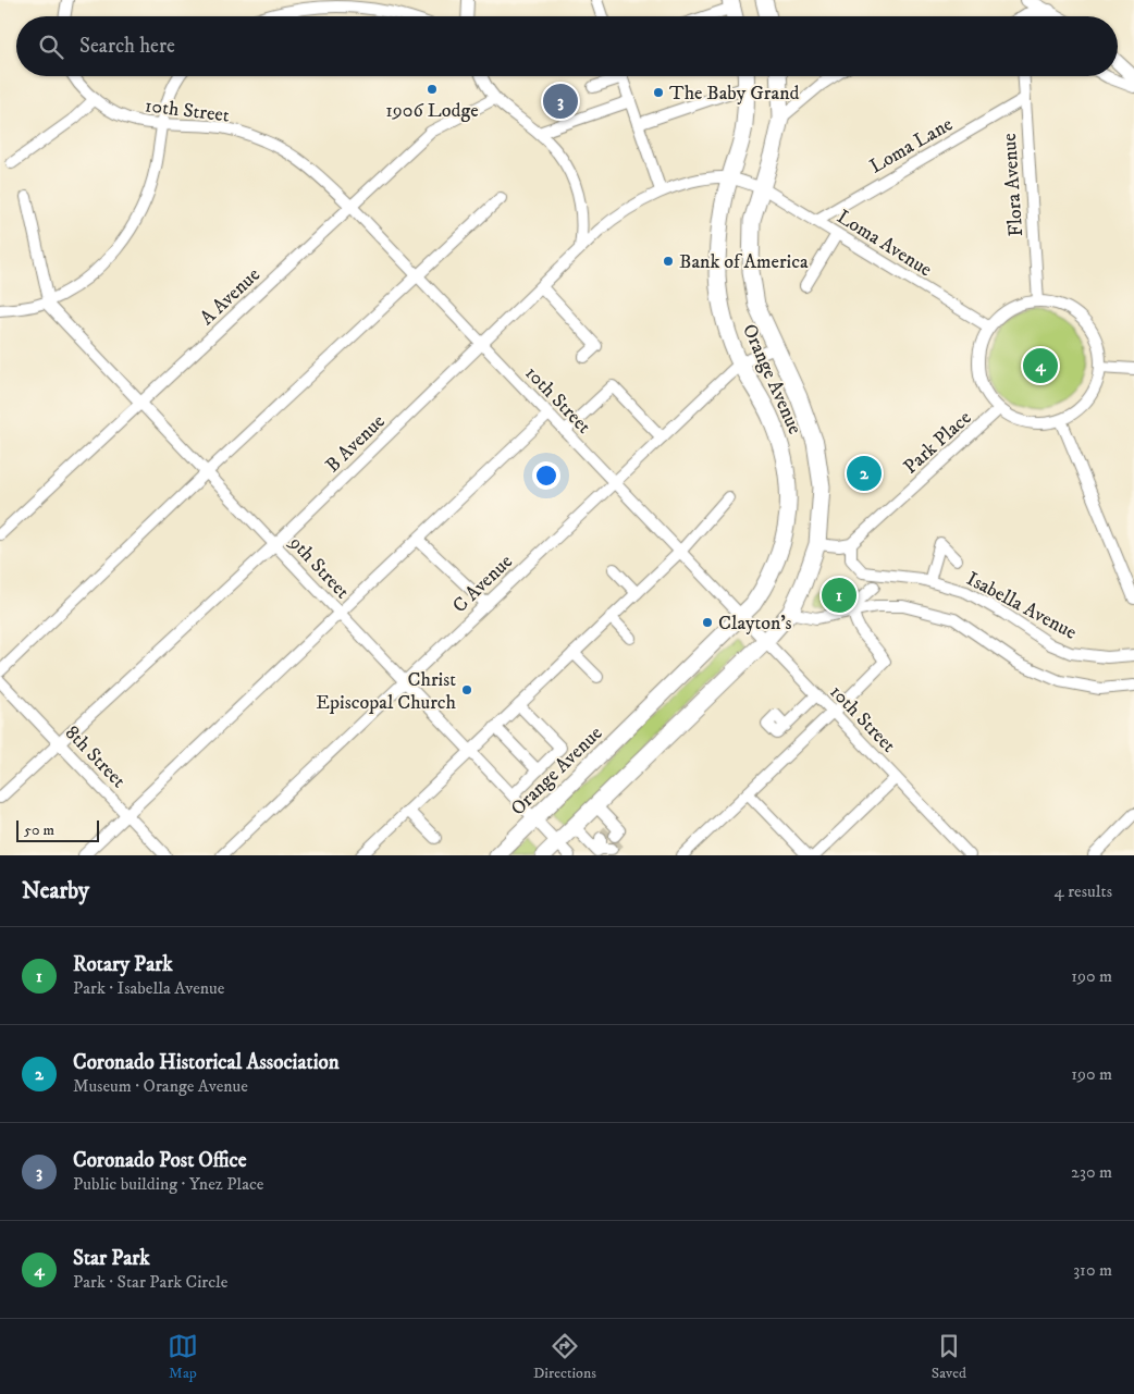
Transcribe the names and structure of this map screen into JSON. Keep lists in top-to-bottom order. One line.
{"streets":{"highway":["Orange Avenue"],"street":["10th Street","Loma Lane","Flora Avenue","Loma Avenue","A Avenue","Park Place","B Avenue","9th Street","C Avenue","Isabella Avenue","8th Street"]},"crossings":[["10th Street","A Avenue"],["10th Street","Orange Avenue"],["10th Street","B Avenue"],["10th Street","C Avenue"],["Loma Lane","Flora Avenue"],["Loma Lane","Loma Avenue"],["Flora Avenue","Loma Avenue"],["Flora Avenue","Park Place"],["Loma Avenue","Orange Avenue"],["Loma Avenue","Park Place"],["Loma Avenue","B Avenue"],["A Avenue","9th Street"],["Orange Avenue","B Avenue"],["Orange Avenue","9th Street"],["Orange Avenue","C Avenue"],["Park Place","Isabella Avenue"],["B Avenue","9th Street"],["B Avenue","8th Street"],["9th Street","C Avenue"]],"places":["1906 Lodge","The Baby Grand","Bank of America","Clayton's","Christ Episcopal Church"],"scale_bar":"50 m","page":{"search":"Search here","pins":["3","4","2","1"],"scale":"50 m","heading":["Nearby","4 results"],"list":[{"mark":"1","name":"Rotary Park","note":"Park · Isabella Avenue","value":"190 m"},{"mark":"2","name":"Coronado Historical Association","note":"Museum · Orange Avenue","value":"190 m"},{"mark":"3","name":"Coronado Post Office","note":"Public building · Ynez Place","value":"230 m"},{"mark":"4","name":"Star Park","note":"Park · Star Park Circle","value":"310 m"}],"nav":["Map","Directions","Saved"]}}
